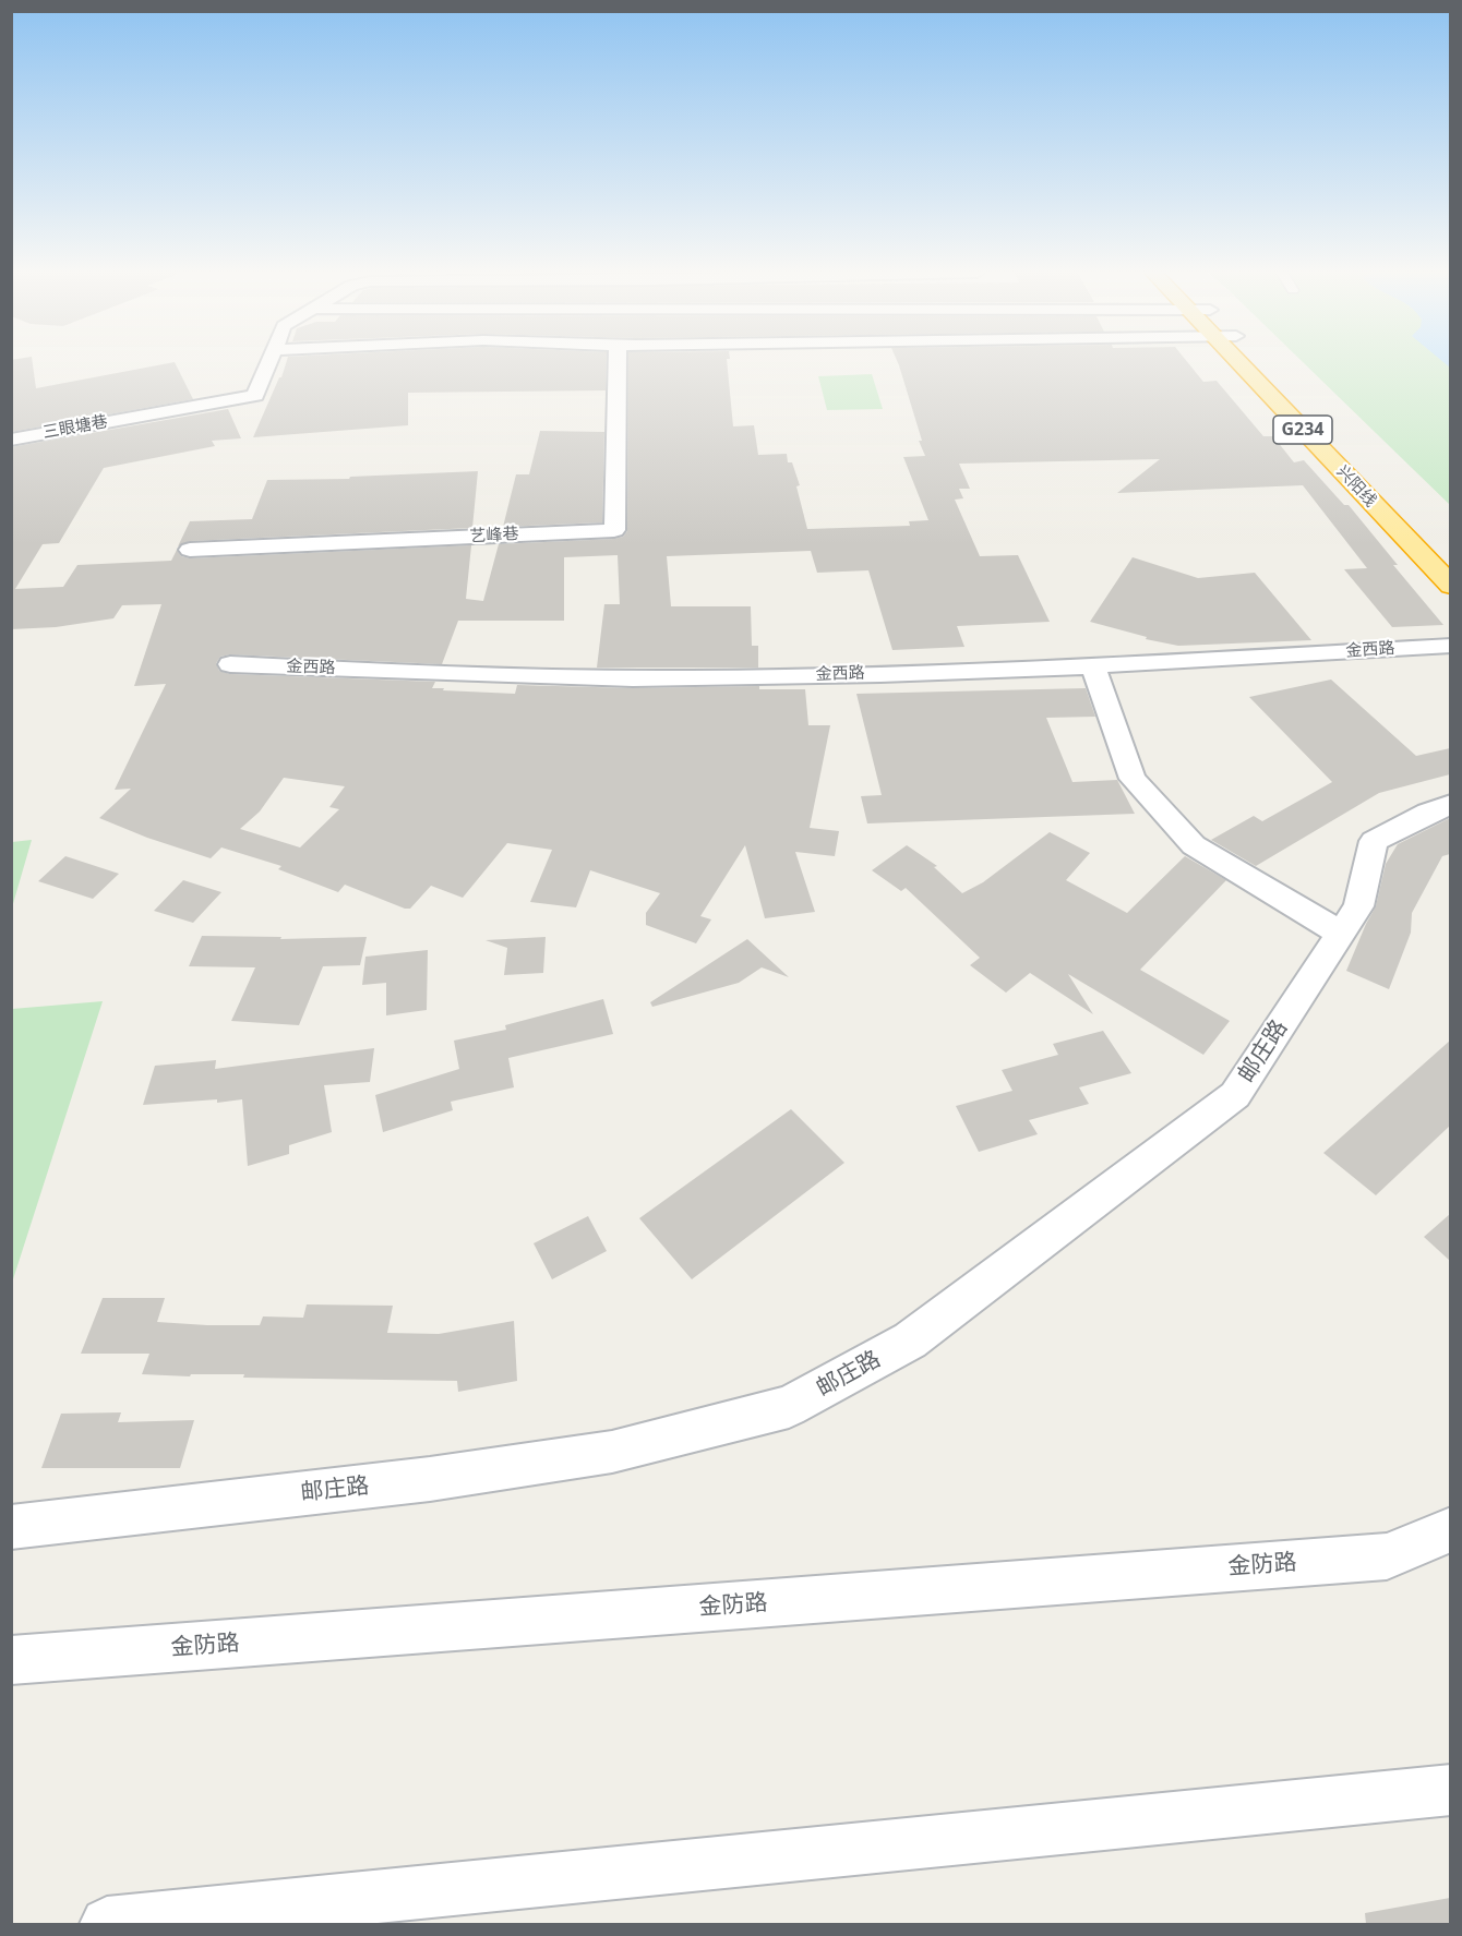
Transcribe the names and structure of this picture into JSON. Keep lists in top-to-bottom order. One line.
{"streets":{"highway":["G234","兴阳线"],"street":["三眼塘巷","艺峰巷","金西路","邮庄路","金防路"]}}
